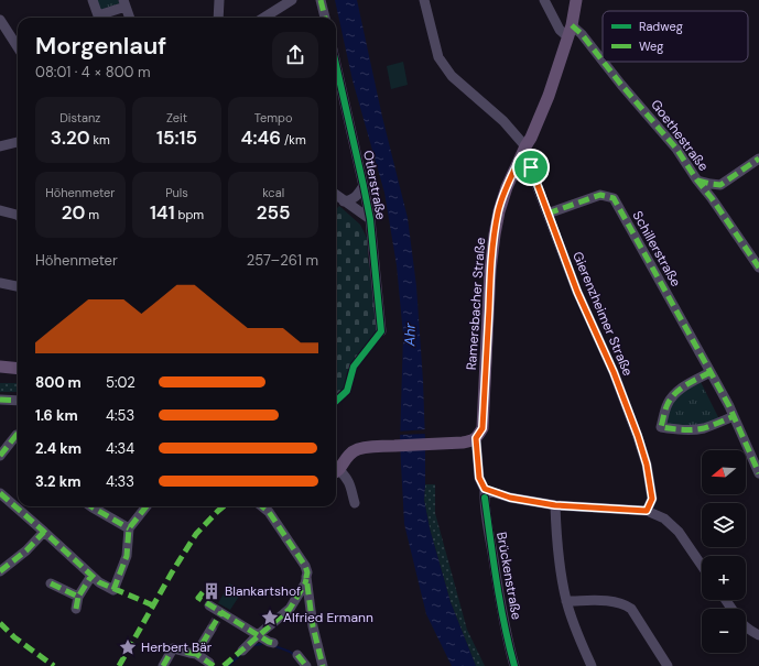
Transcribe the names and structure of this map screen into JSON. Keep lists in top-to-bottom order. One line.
{"streets":{"main road":["Ramersbacher Straße"],"street":["Goethestraße","Otlerstraße","Schillerstraße","Gierenzheimer Straße","Brückenstraße"]},"crossings":[["Goethestraße","Ramersbacher Straße"],["Schillerstraße","Gierenzheimer Straße"],["Ramersbacher Straße","Gierenzheimer Straße"],["Ramersbacher Straße","Brückenstraße"]],"water":["Ahr"],"places":{"building":["Blankartshof"],"place":["Alfried Ermann","Herbert Bär"]},"legend":["Radweg","Weg"],"north":"left","page":{"heading":["Morgenlauf","08:01 · 4 × 800 m"],"stats":[["Distanz","3.20 km"],["Zeit","15:15"],["Tempo","4:46 /km"],["Höhenmeter","20 m"],["Puls","141 bpm"],["kcal","255"]],"chart":["Höhenmeter","257–261 m"],"list":[{"name":"800 m","note":"5:02"},{"name":"1.6 km","note":"4:53"},{"name":"2.4 km","note":"4:34"},{"name":"3.2 km","note":"4:33"}],"map_buttons":["+","−"]}}
